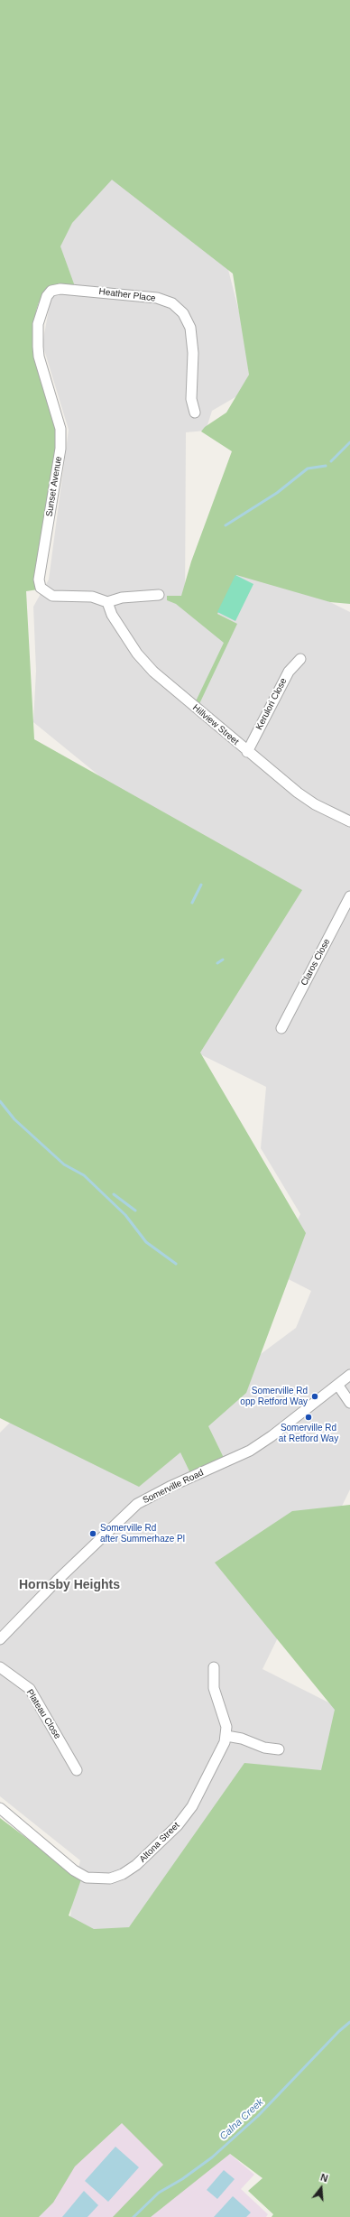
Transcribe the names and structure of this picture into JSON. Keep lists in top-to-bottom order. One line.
{"streets":{"street":["Heather Place","Sunset Avenue","Kerulori Close","Hillview Street","Claros Close","Somerville Road","Plateau Close","Altona Street"]},"crossings":[["Heather Place","Sunset Avenue"],["Sunset Avenue","Hillview Street"],["Kerulori Close","Hillview Street"]],"districts":["Hornsby Heights"],"water":["Calna Creek"],"places":["Somerville Rd opp Retford Way","Somerville Rd at Retford Way","Somerville Rd after Summerhaze Pl"],"north":"top"}
